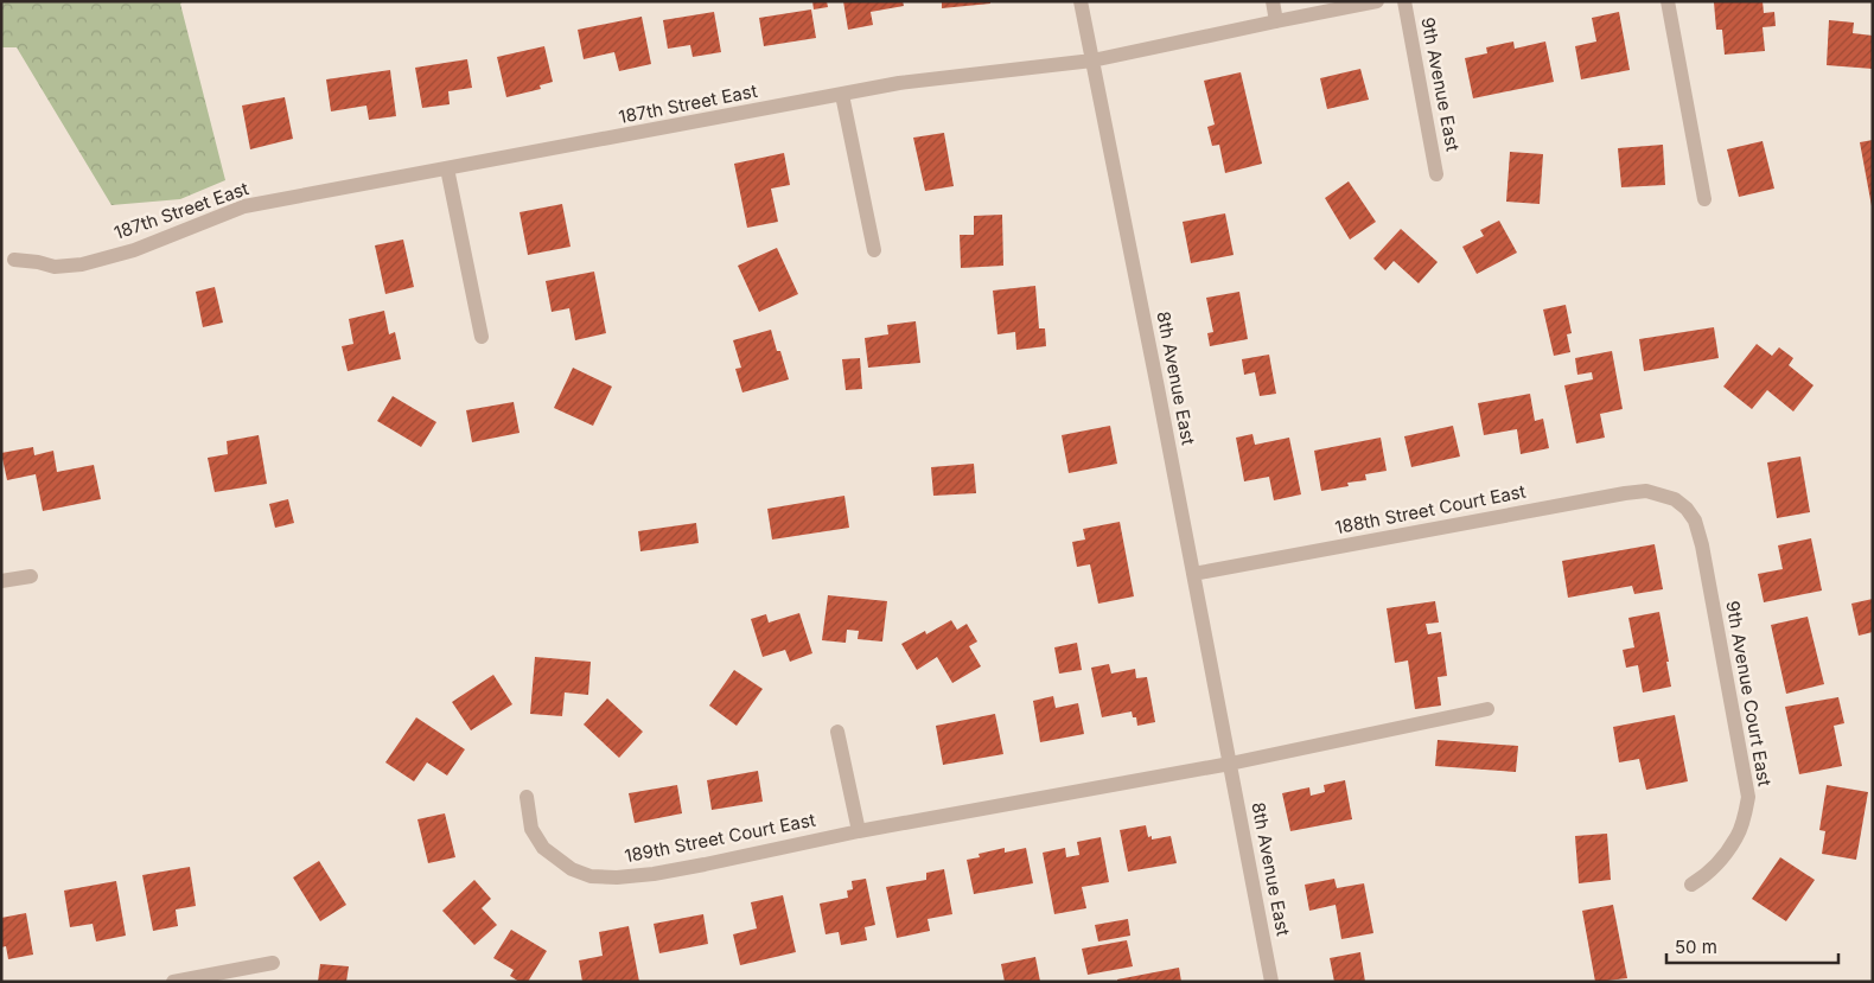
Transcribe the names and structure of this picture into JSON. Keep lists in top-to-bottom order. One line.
{"streets":{"street":["9th Avenue East","187th Street East","8th Avenue East","188th Street Court East","9th Avenue Court East","189th Street Court East"]},"crossings":[["187th Street East","8th Avenue East"],["8th Avenue East","188th Street Court East"],["8th Avenue East","189th Street Court East"],["188th Street Court East","9th Avenue Court East"]],"scale_bar":"50 m"}
